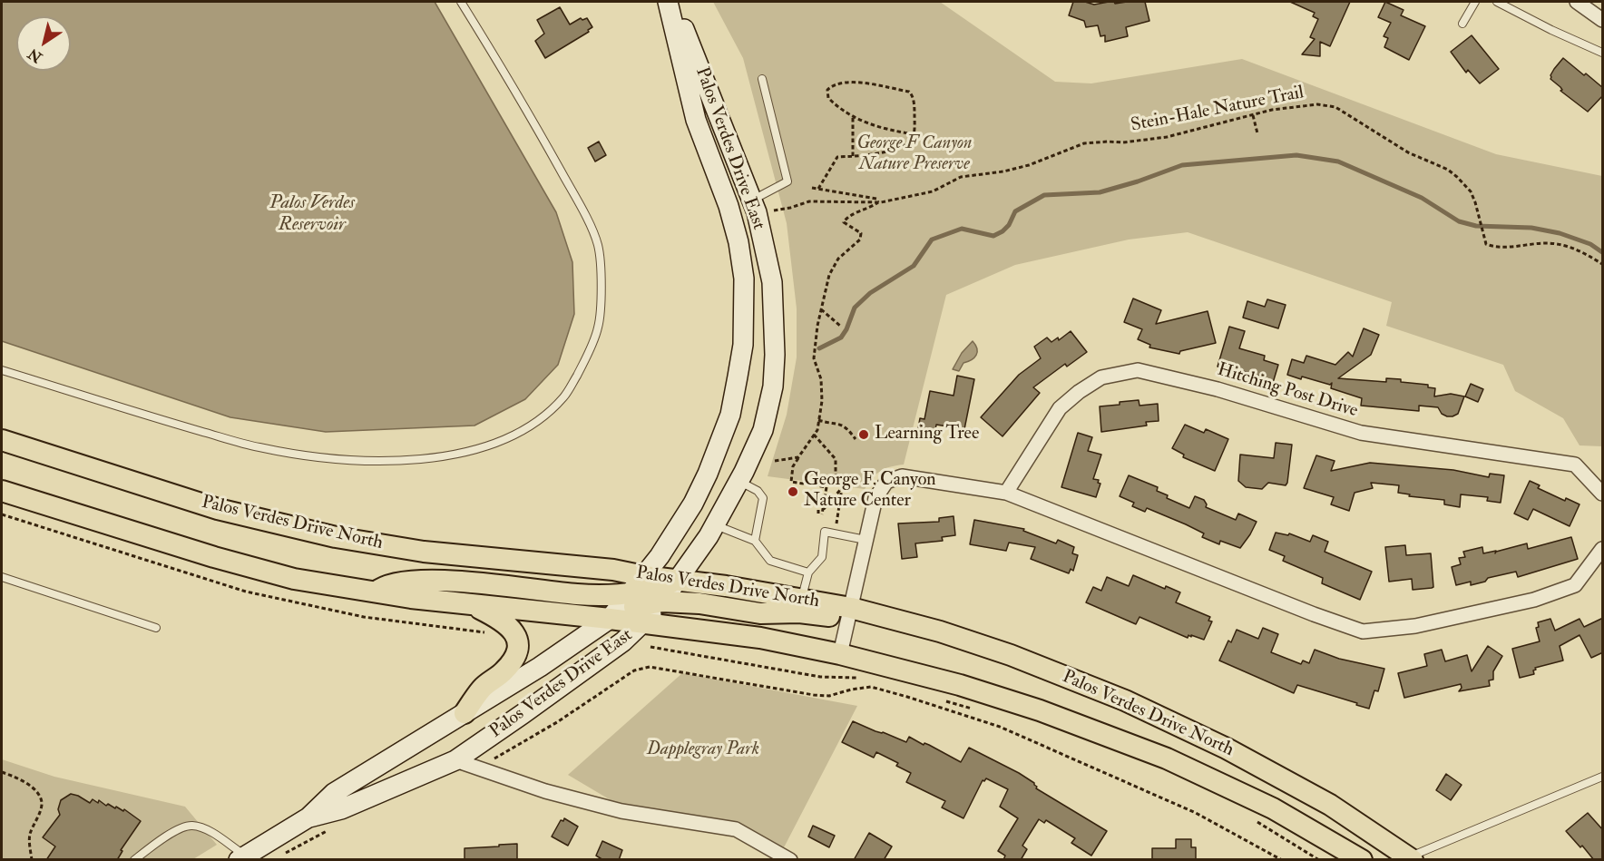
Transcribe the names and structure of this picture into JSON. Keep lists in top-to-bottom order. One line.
{"streets":{"main road":["Palos Verdes Drive East","Palos Verdes Drive North"],"street":["Hitching Post Drive"],"path":["Stein-Hale Nature Trail"]},"crossings":[["Palos Verdes Drive East","Palos Verdes Drive North"]],"water":["Palos Verdes Reservoir"],"parks":["George F Canyon Nature Preserve","Dapplegray Park"],"places":["Learning Tree","George F. Canyon Nature Center"],"north":"bottom left"}
